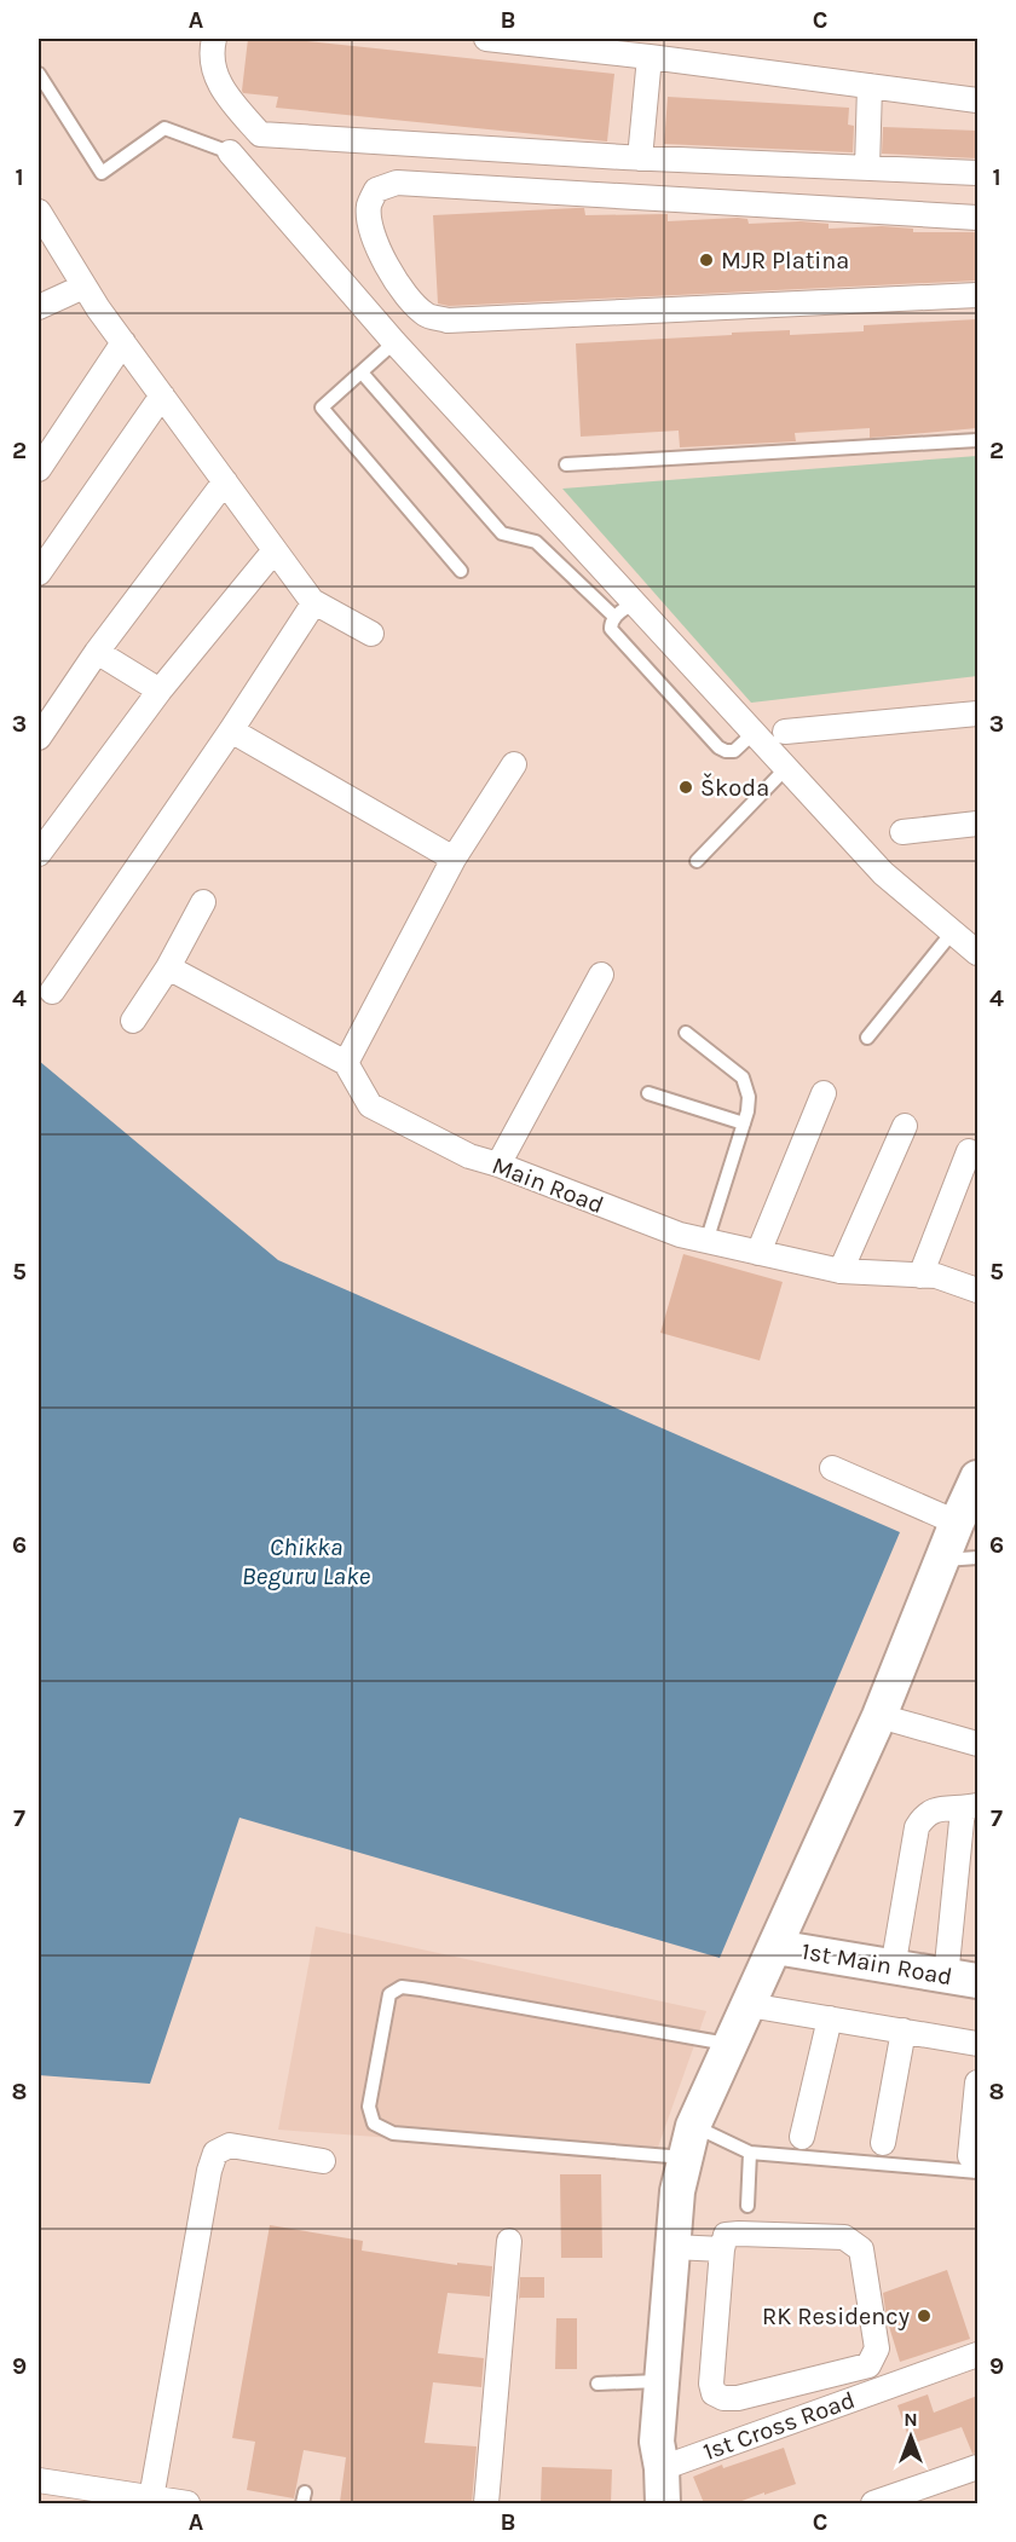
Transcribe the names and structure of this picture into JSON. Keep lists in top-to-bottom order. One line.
{"streets":{"street":["Main Road","1st Main Road","1st Cross Road"]},"water":["Chikka Beguru Lake"],"places":["MJR Platina","Škoda","RK Residency"],"north":"top","grid":{"columns":["A","B","C"],"rows":["1","2","3","4","5","6","7","8","9"]}}
